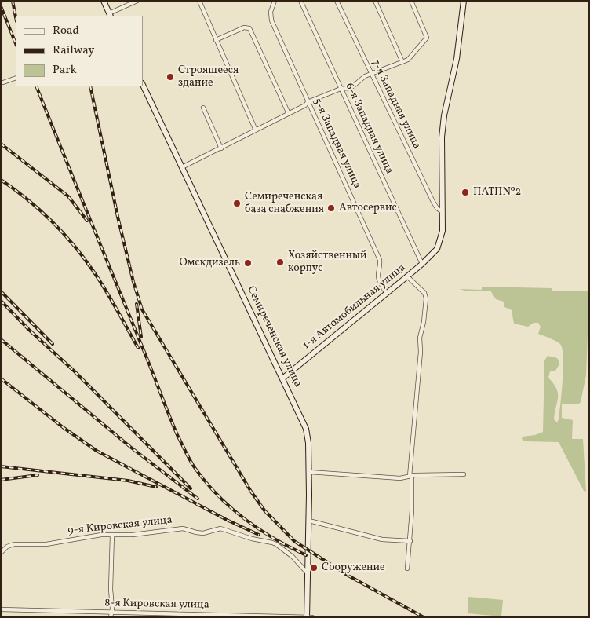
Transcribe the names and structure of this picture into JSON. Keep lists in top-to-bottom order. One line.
{"streets":{"main road":["1-я Автомобильная улица","Семиреченская улица"],"street":["7-я Западная улица","6-я Западная улица","5-я Западная улица","9-я Кировская улица","8-я Кировская улица"]},"crossings":[["7-я Западная улица","1-я Автомобильная улица"],["6-я Западная улица","1-я Автомобильная улица"],["5-я Западная улица","1-я Автомобильная улица"],["1-я Автомобильная улица","Семиреченская улица"],["Семиреченская улица","9-я Кировская улица"],["Семиреченская улица","8-я Кировская улица"]],"places":["Строящееся здание","ПАТП№2","Семиреченская база снабжения","Автосервис","Хозяйственный корпус","Омскдизель","Сооружение"],"legend":["Road","Railway","Park"]}
